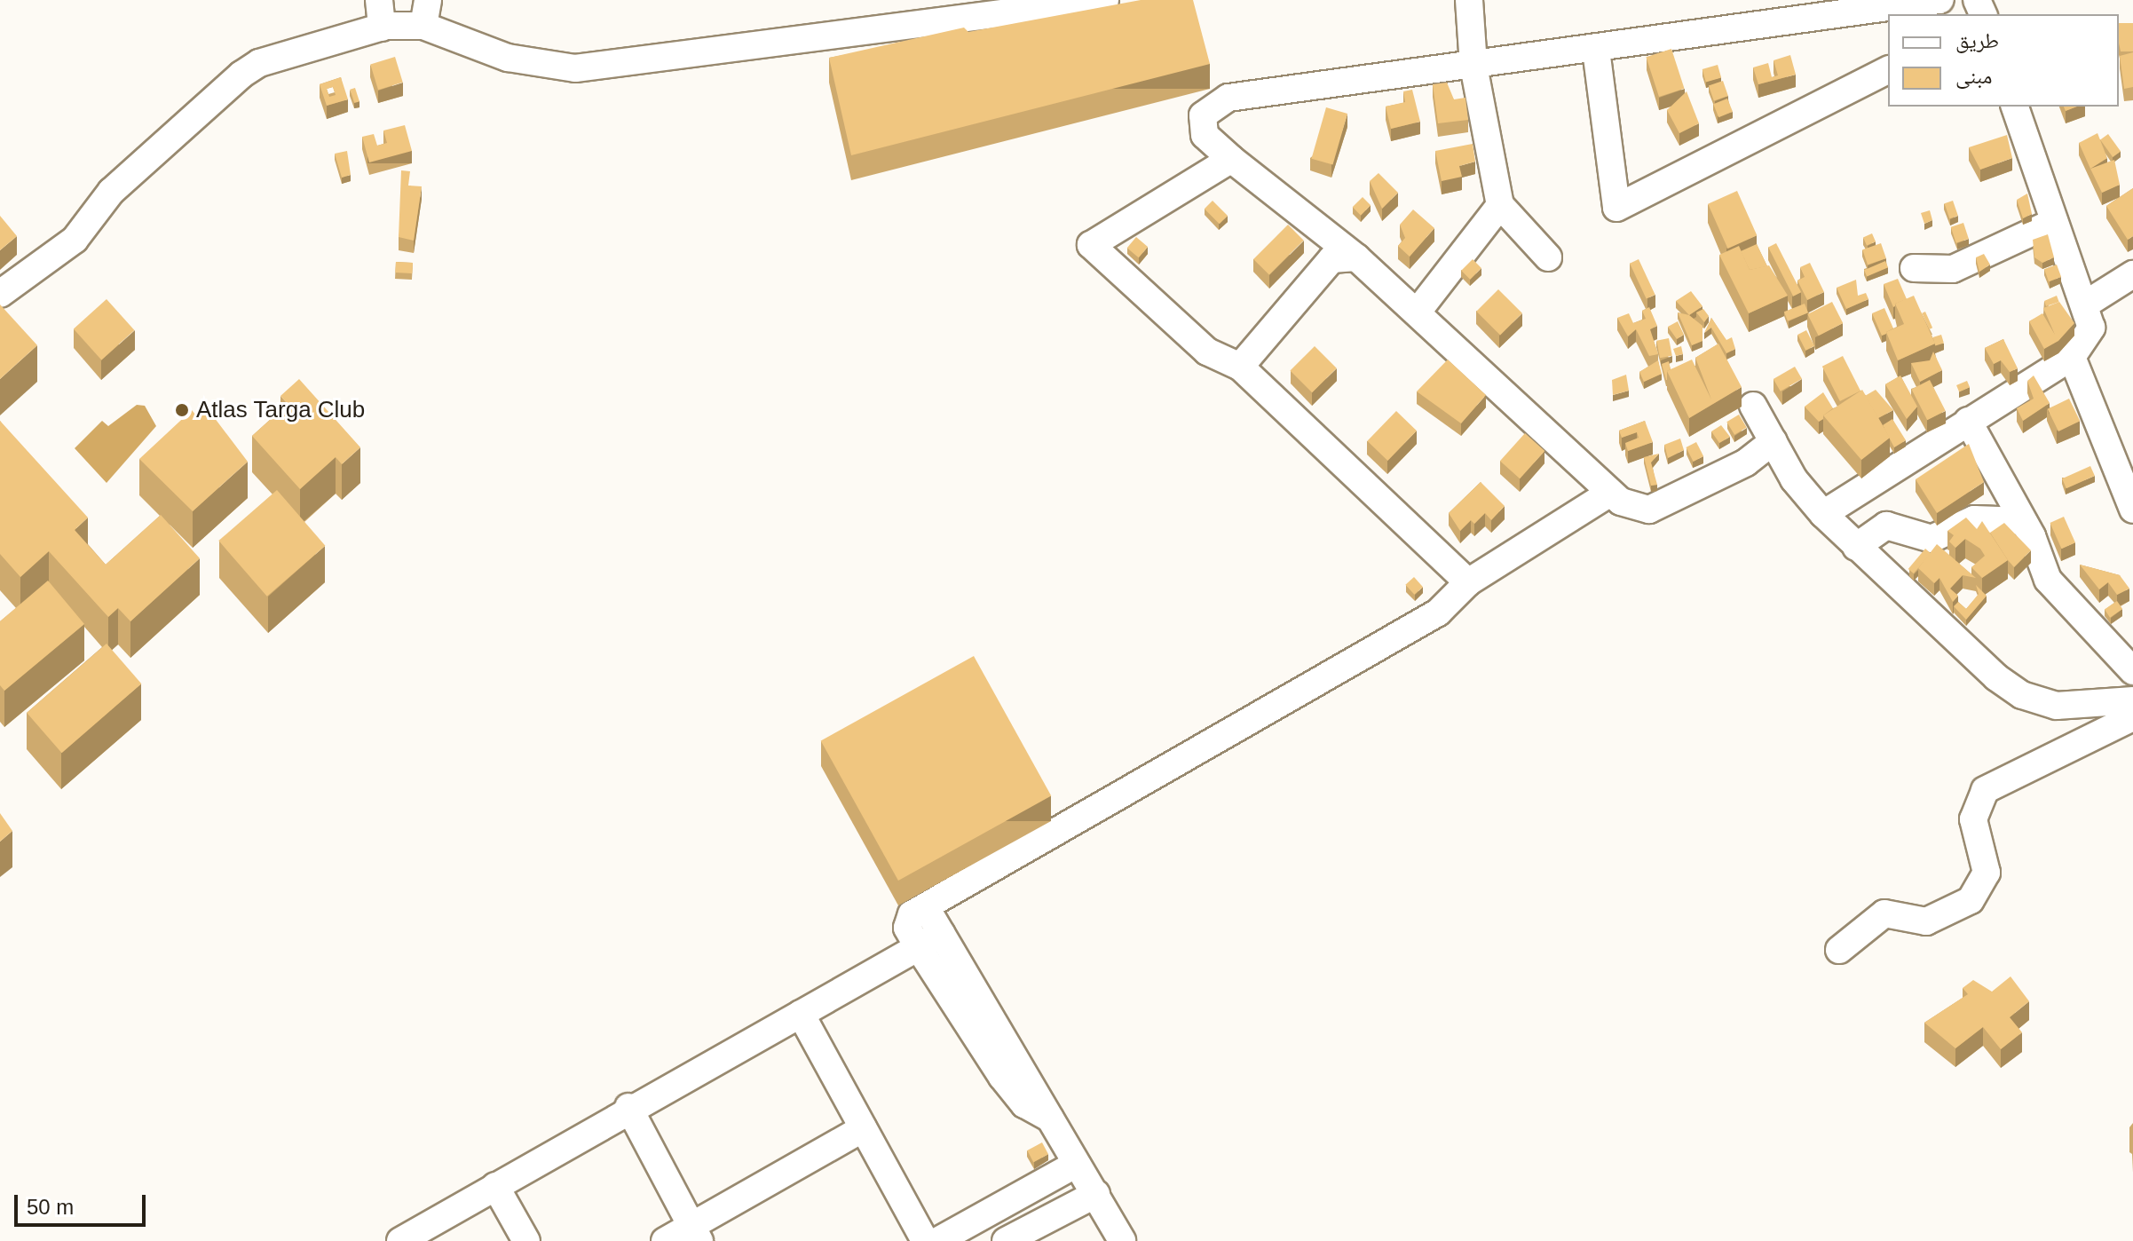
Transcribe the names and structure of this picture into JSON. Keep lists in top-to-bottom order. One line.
{"places":["Atlas Targa Club"],"legend":["طريق","مبنى"],"scale_bar":"50 m"}
